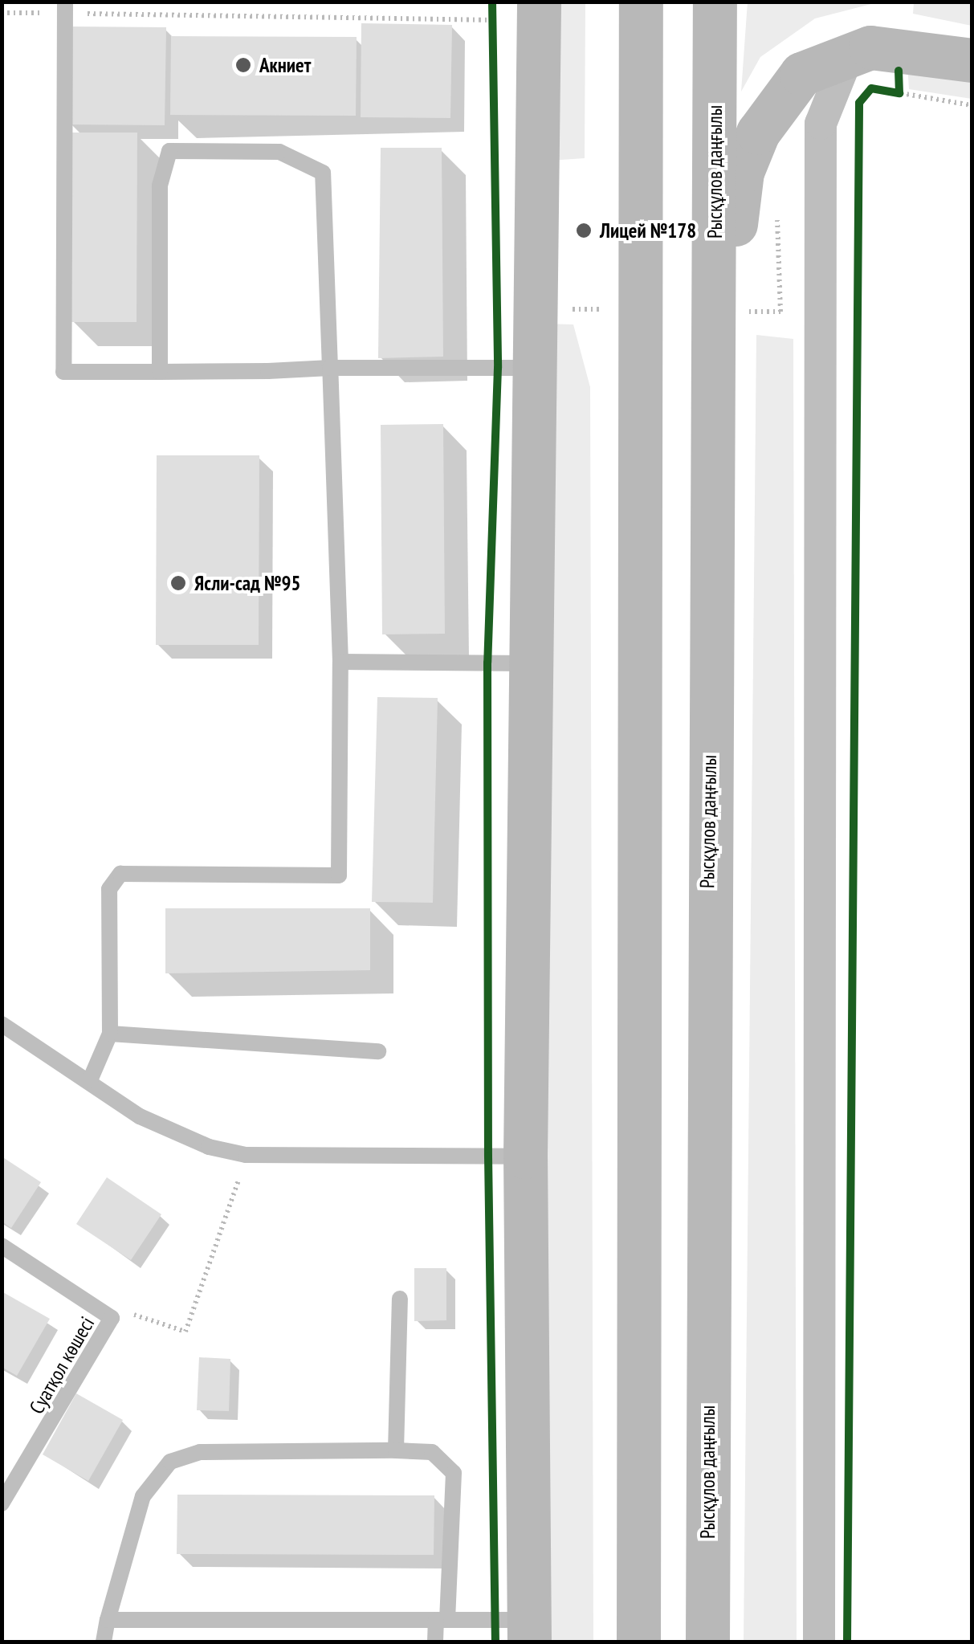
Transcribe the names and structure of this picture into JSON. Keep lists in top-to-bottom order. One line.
{"streets":{"main road":["Рысқұлов даңғылы"],"lane":["Суатқол көшесі"]},"places":["Акниет","Лицей №178","Ясли-сад №95"]}
